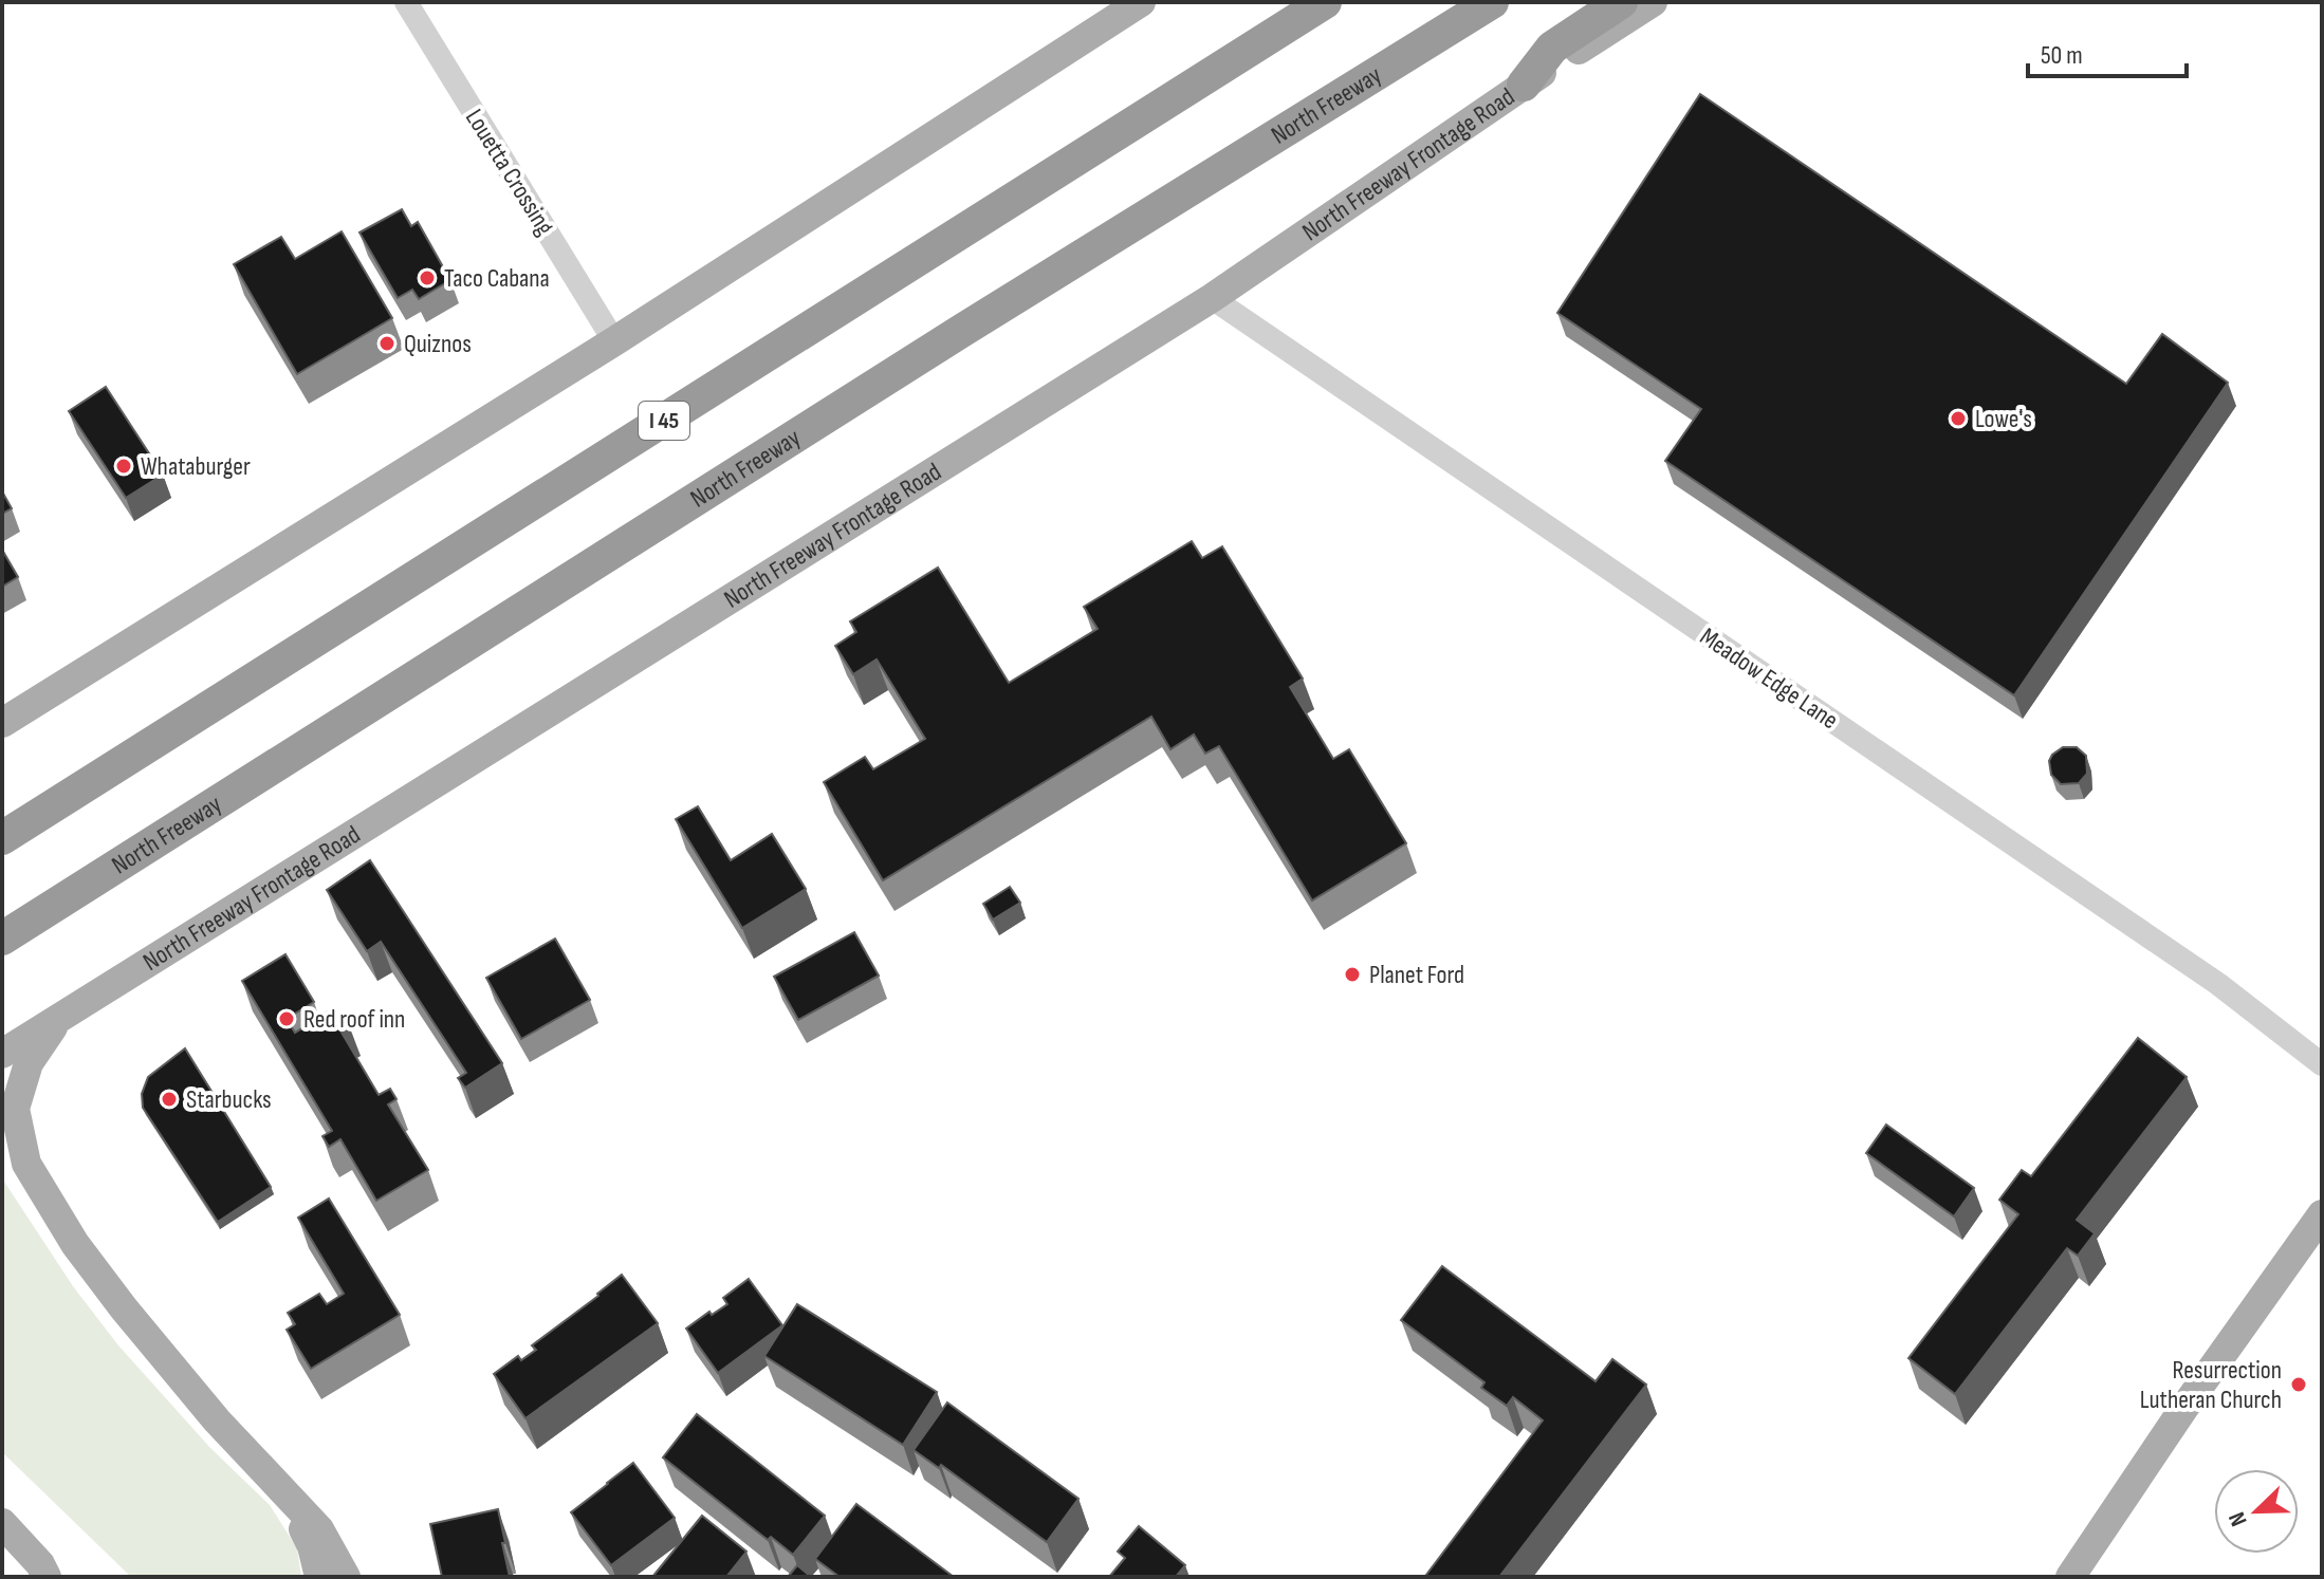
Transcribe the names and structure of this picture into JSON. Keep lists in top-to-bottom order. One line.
{"streets":{"highway":["North Freeway","I 45"],"main road":["North Freeway Frontage Road"],"street":["Louetta Crossing","Meadow Edge Lane"]},"crossings":[["North Freeway Frontage Road","Meadow Edge Lane"]],"places":["Taco Cabana","Quiznos","Lowe's","Whataburger","Planet Ford","Red roof inn","Starbucks","Resurrection Lutheran Church"],"scale_bar":"50 m","north":"bottom left"}
